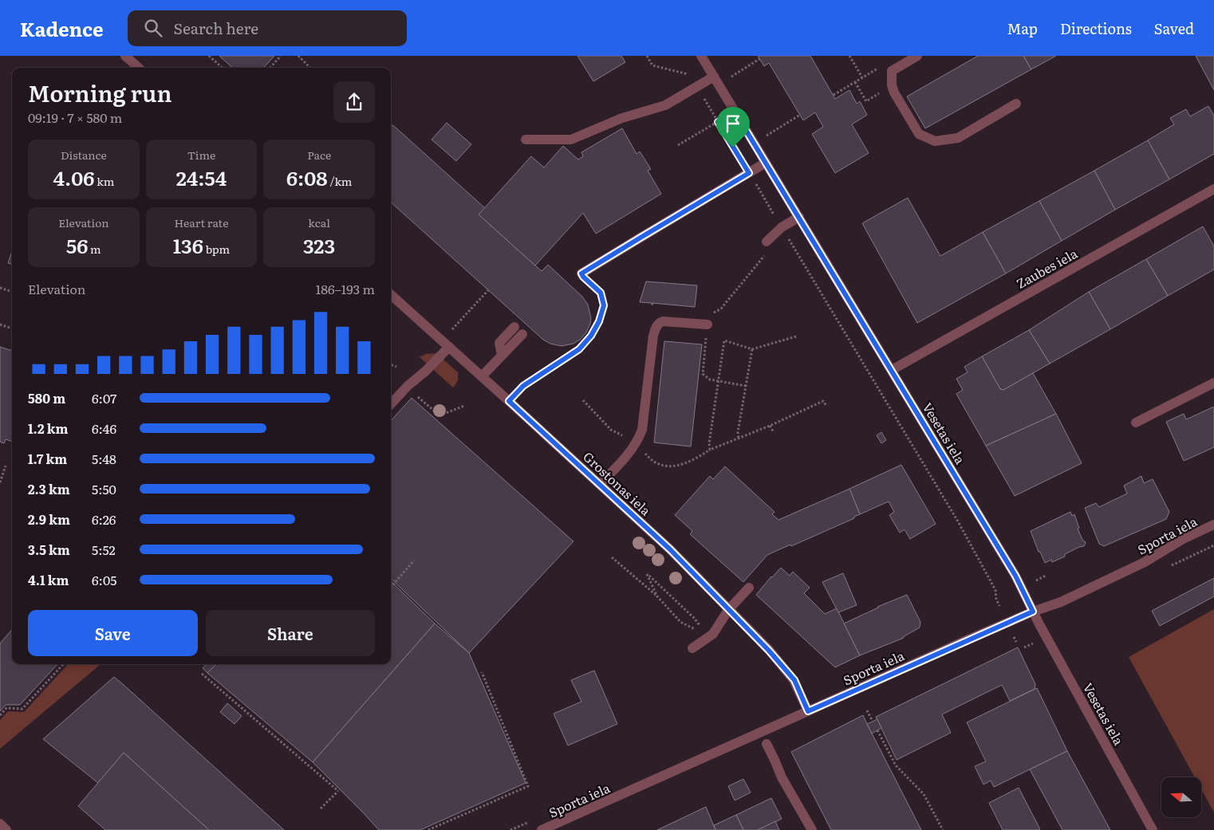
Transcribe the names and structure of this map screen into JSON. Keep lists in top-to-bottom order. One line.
{"streets":{"street":["Zaubes iela","Vesetas iela","Grostonas iela","Sporta iela"]},"crossings":[["Zaubes iela","Vesetas iela"],["Vesetas iela","Sporta iela"],["Grostonas iela","Sporta iela"]],"north":"left","page":{"header":"Kadence","search":"Search here","nav":["Map","Directions","Saved"],"heading":["Morning run","09:19 · 7 × 580 m"],"stats":[["Distance","4.06 km"],["Time","24:54"],["Pace","6:08 /km"],["Elevation","56 m"],["Heart rate","136 bpm"],["kcal","323"]],"chart":["Elevation","186–193 m"],"list":[{"name":"580 m","note":"6:07"},{"name":"1.2 km","note":"6:46"},{"name":"1.7 km","note":"5:48"},{"name":"2.3 km","note":"5:50"},{"name":"2.9 km","note":"6:26"},{"name":"3.5 km","note":"5:52"},{"name":"4.1 km","note":"6:05"}],"buttons":["Save","Share"]}}
